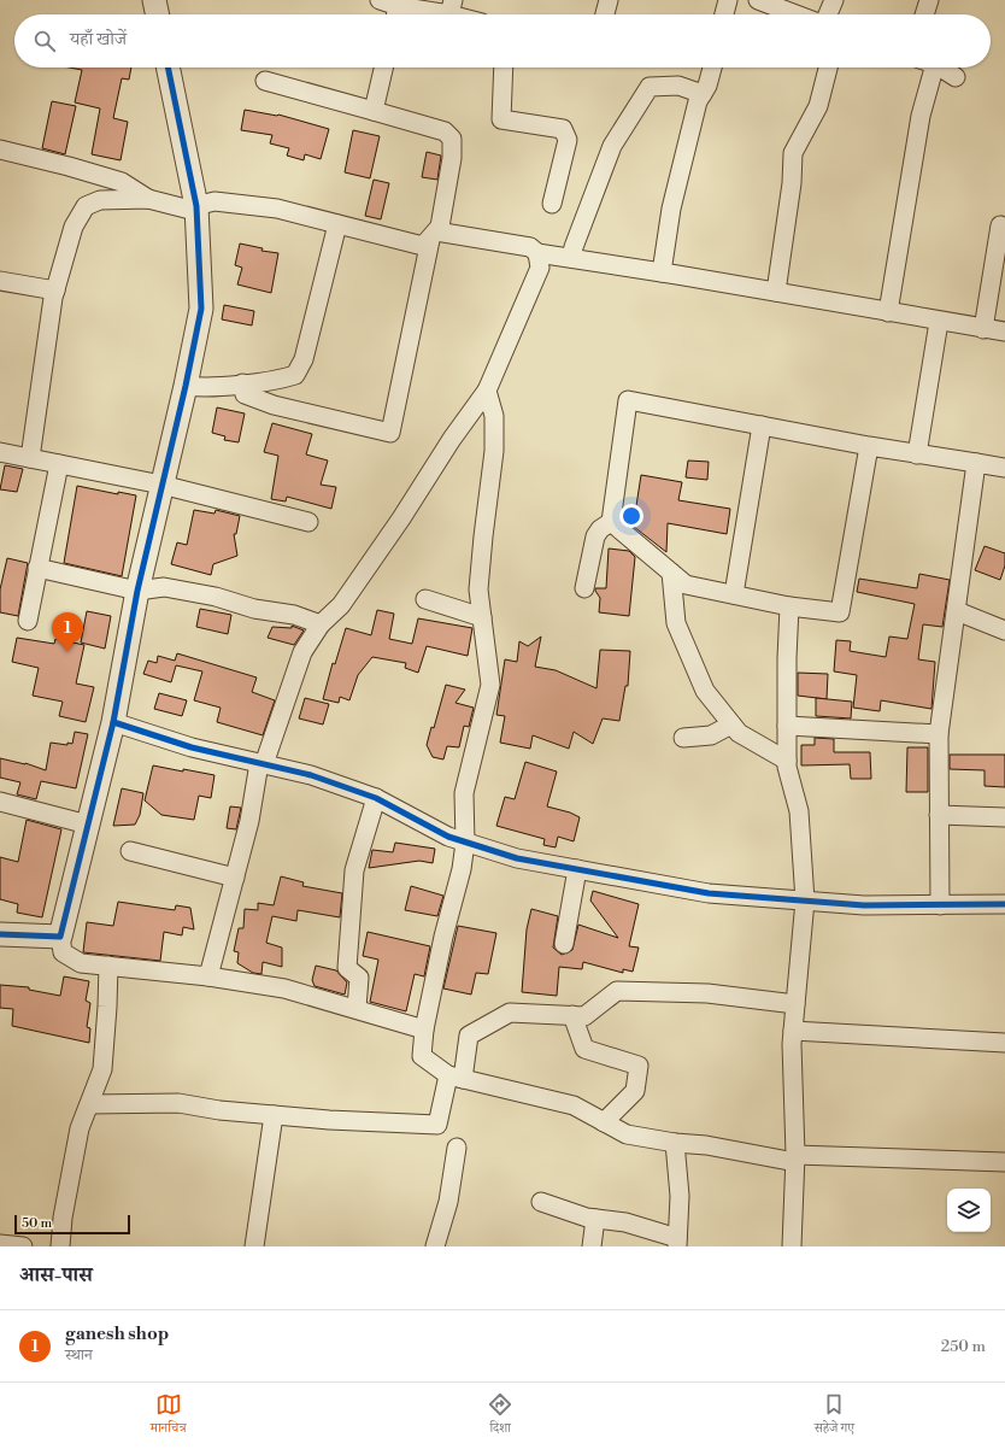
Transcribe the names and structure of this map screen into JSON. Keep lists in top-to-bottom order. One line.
{"scale_bar":"50 m","page":{"search":"यहाँ खोजें","pins":"1","scale":"50 m","heading":"आस-पास","list":[{"mark":"1","name":"ganesh shop","note":"स्थान","value":"250 m"}],"nav":["मानचित्र","दिशा","सहेजे गए"]}}
